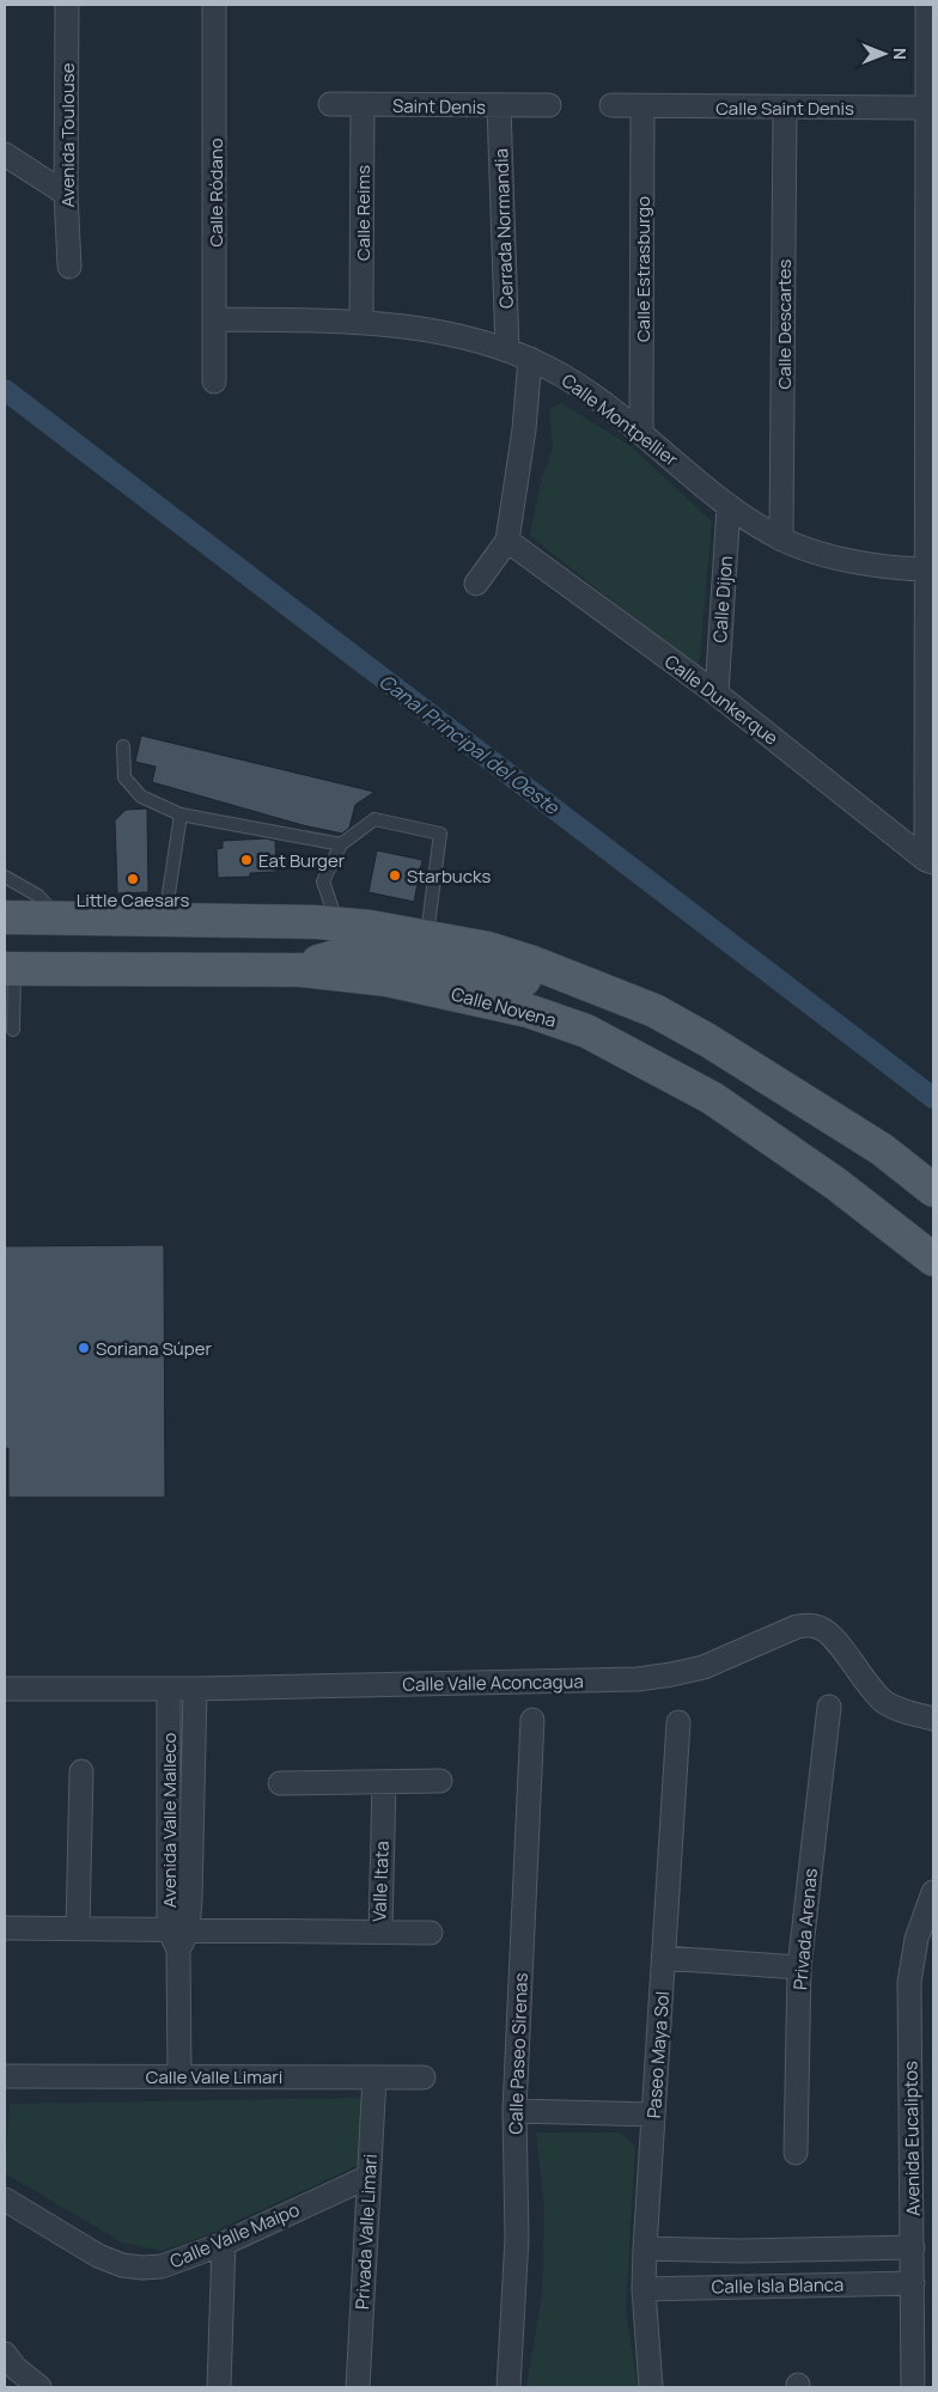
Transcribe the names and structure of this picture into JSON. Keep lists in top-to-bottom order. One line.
{"streets":{"main road":["Calle Novena"],"street":["Saint Denis","Calle Saint Denis","Avenida Toulouse","Calle Ródano","Calle Reims","Cerrada Normandia","Calle Estrasburgo","Calle Descartes","Calle Montpellier","Calle Dijon","Calle Dunkerque","Calle Valle Aconcagua","Avenida Valle Malleco","Valle Itata","Privada Arenas","Calle Paseo Sirenas","Paseo Maya Sol","Calle Valle Limari","Avenida Eucaliptos","Privada Valle Limari","Calle Valle Maipo","Calle Isla Blanca"]},"crossings":[["Saint Denis","Calle Reims"],["Saint Denis","Cerrada Normandia"],["Calle Saint Denis","Calle Estrasburgo"],["Calle Saint Denis","Calle Descartes"],["Calle Ródano","Calle Montpellier"],["Calle Reims","Calle Montpellier"],["Cerrada Normandia","Calle Montpellier"],["Calle Estrasburgo","Calle Montpellier"],["Calle Descartes","Calle Montpellier"],["Calle Montpellier","Calle Dijon"],["Calle Dijon","Calle Dunkerque"],["Calle Valle Aconcagua","Avenida Valle Malleco"],["Avenida Valle Malleco","Valle Itata"],["Avenida Valle Malleco","Calle Valle Limari"],["Paseo Maya Sol","Calle Isla Blanca"],["Calle Valle Limari","Privada Valle Limari"],["Avenida Eucaliptos","Calle Isla Blanca"],["Privada Valle Limari","Calle Valle Maipo"]],"water":["Canal Principal del Oeste"],"places":["Eat Burger","Starbucks","Little Caesars","Soriana Súper"],"north":"right"}
